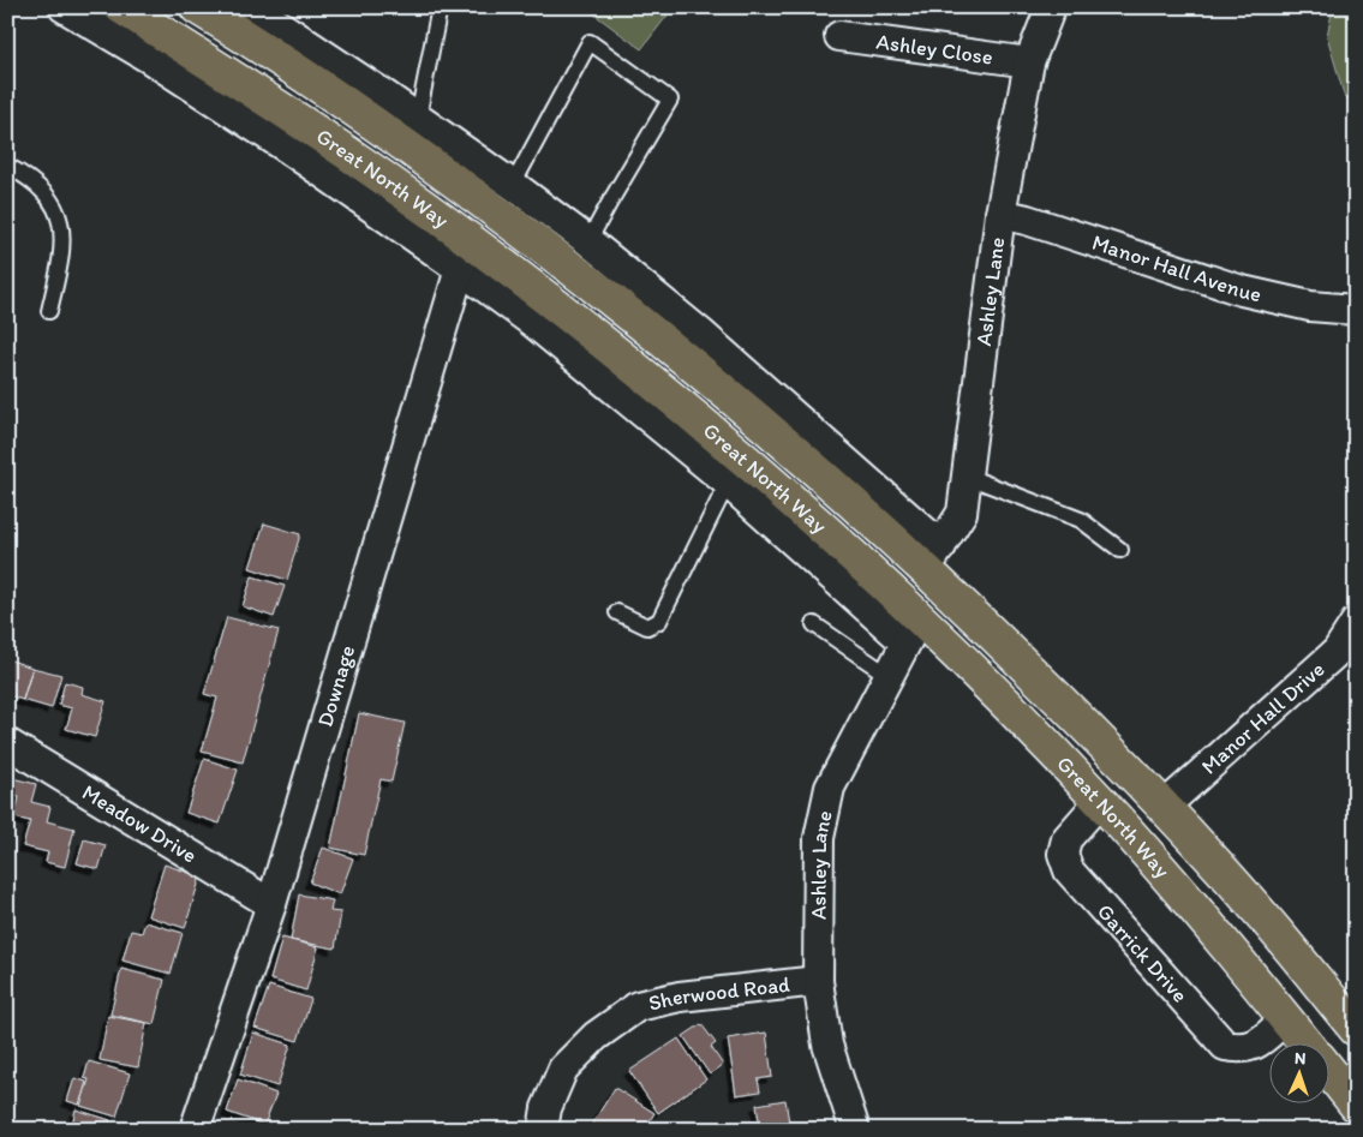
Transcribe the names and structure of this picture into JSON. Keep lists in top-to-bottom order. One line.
{"streets":{"highway":["Great North Way"],"street":["Ashley Close","Manor Hall Avenue","Ashley Lane","Downage","Manor Hall Drive","Meadow Drive","Garrick Drive","Sherwood Road"]},"crossings":[["Ashley Close","Ashley Lane"],["Great North Way","Ashley Lane"],["Great North Way","Downage"],["Great North Way","Manor Hall Drive"],["Great North Way","Garrick Drive"],["Manor Hall Avenue","Ashley Lane"],["Ashley Lane","Sherwood Road"],["Downage","Meadow Drive"]],"north":"top"}
